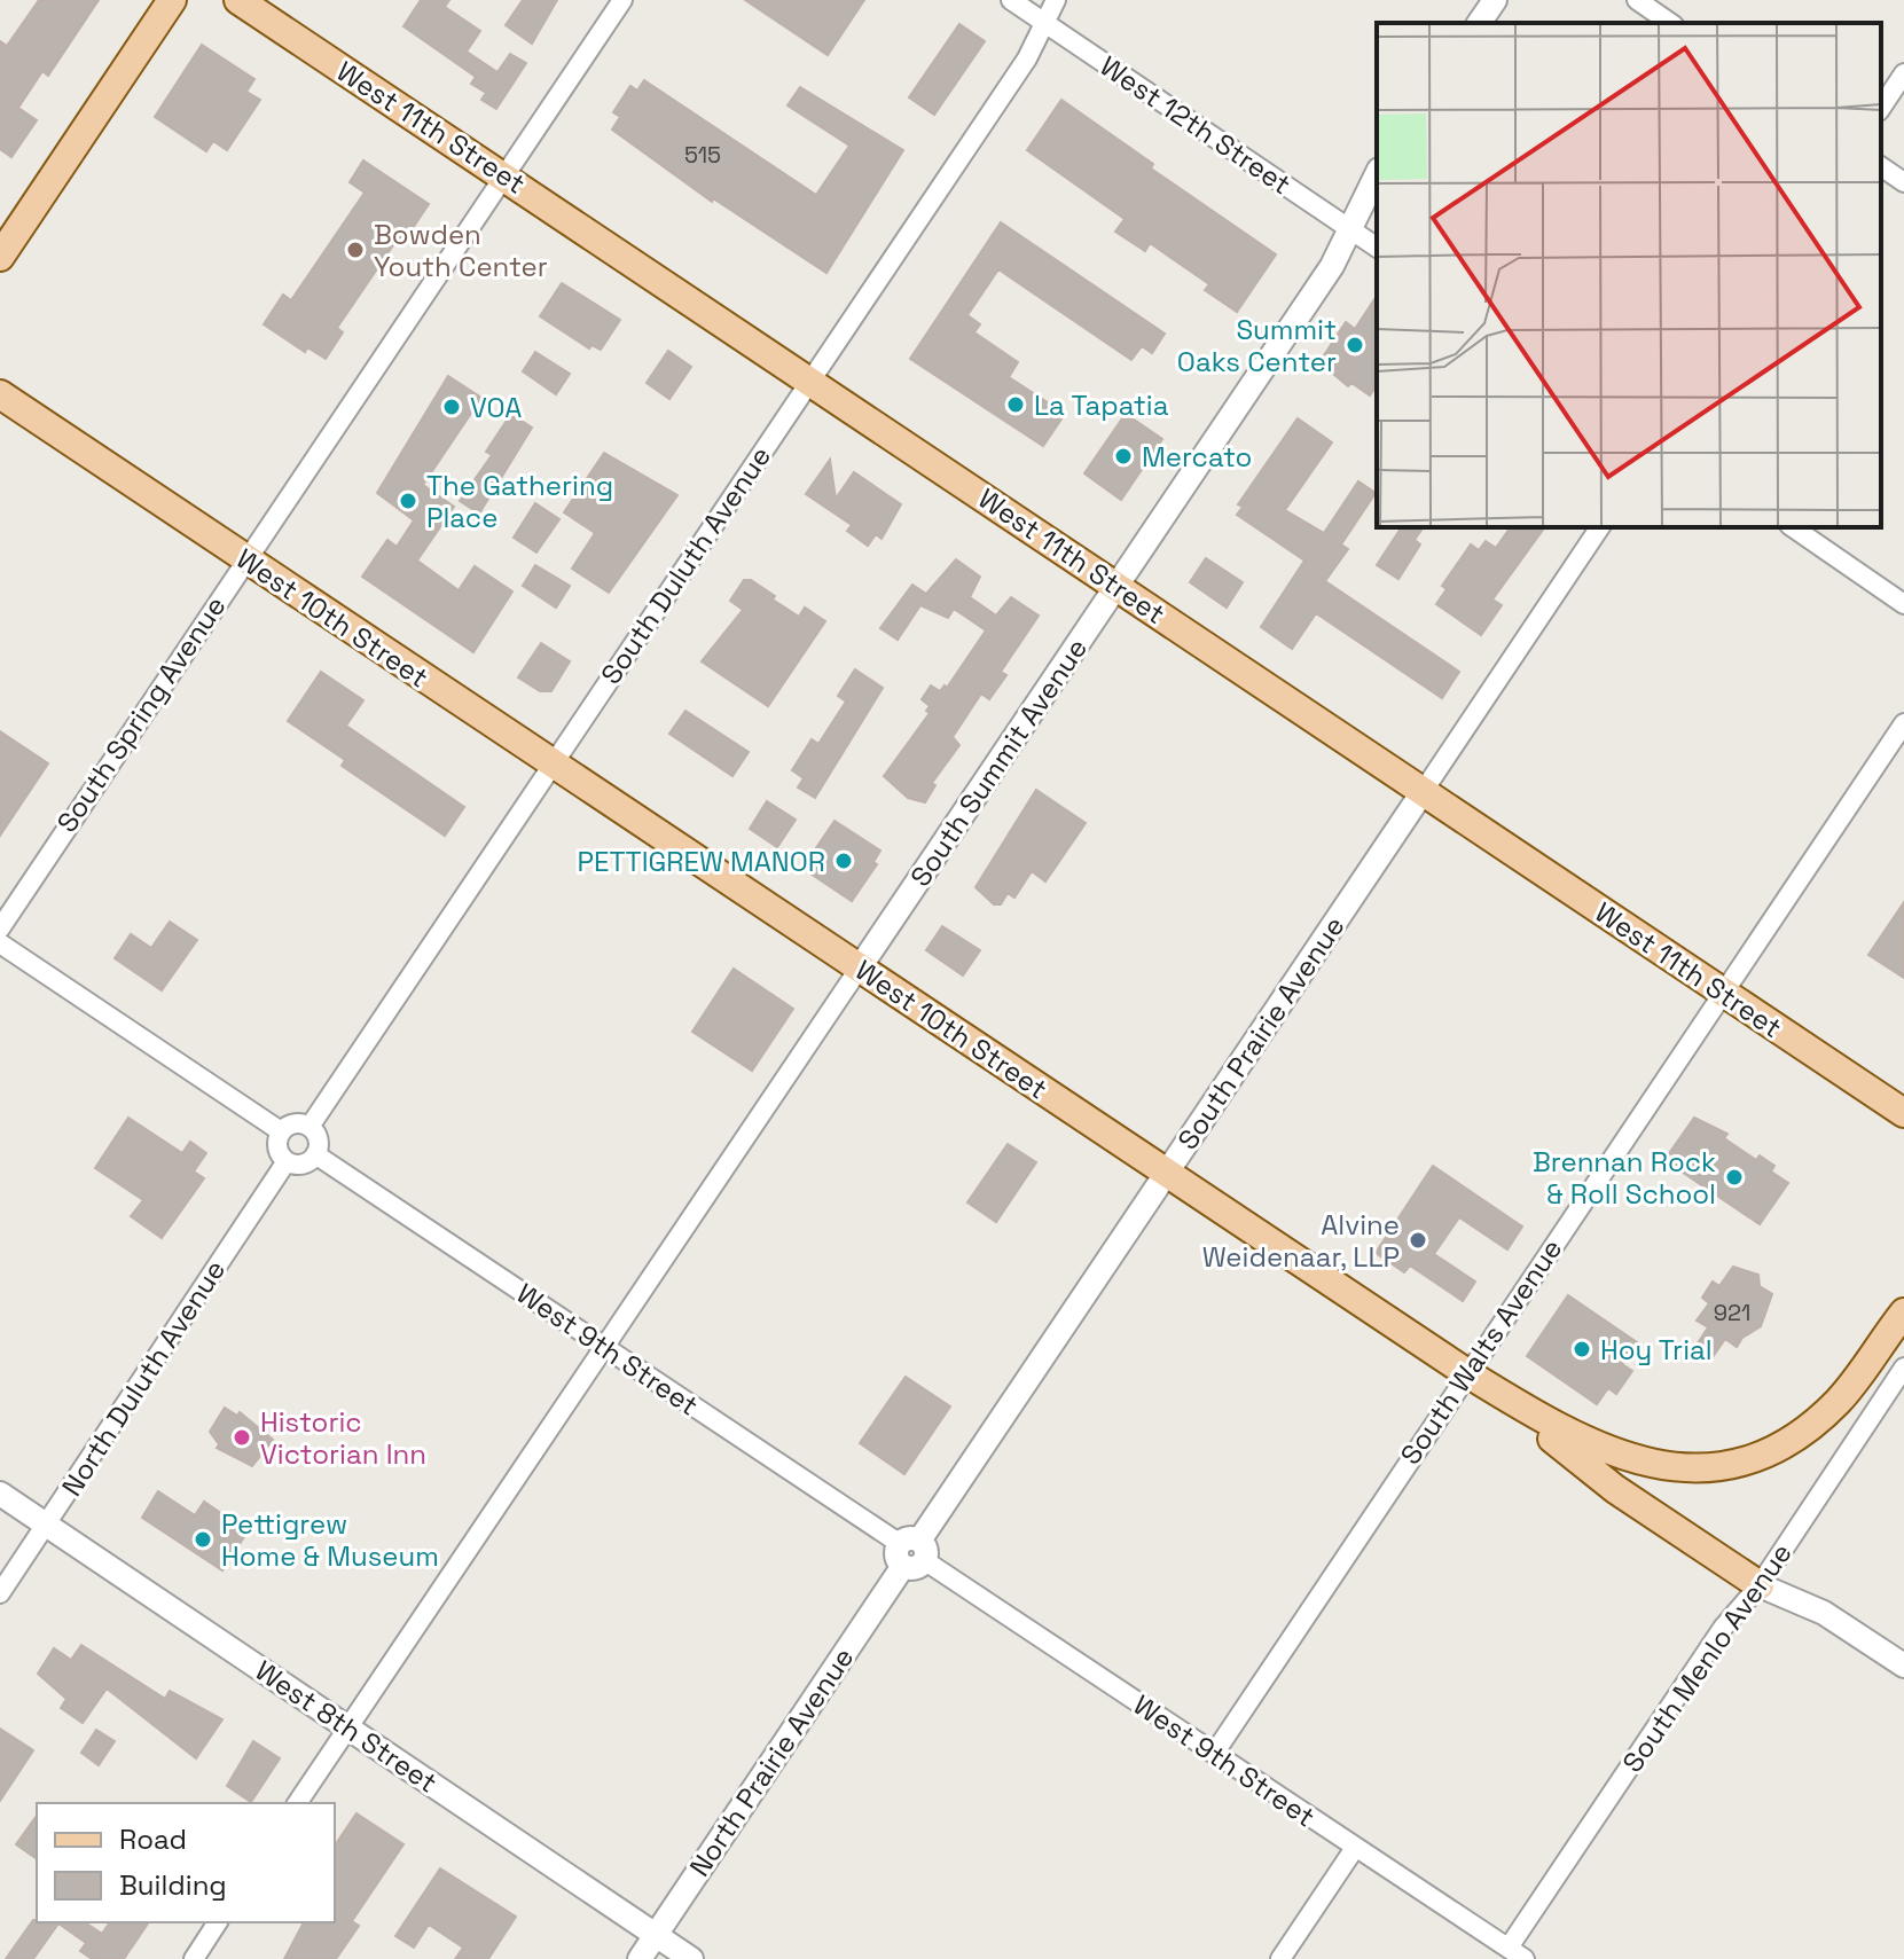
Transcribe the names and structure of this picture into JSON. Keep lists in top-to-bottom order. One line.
{"streets":{"main road":["West 11th Street","West 10th Street"],"street":["West 12th Street","South Duluth Avenue","South Spring Avenue","South Summit Avenue","South Prairie Avenue","West 9th Street","South Walts Avenue","North Duluth Avenue","South Menlo Avenue","West 8th Street","North Prairie Avenue"]},"crossings":[["West 12th Street","South Duluth Avenue"],["West 12th Street","South Summit Avenue"],["West 11th Street","South Duluth Avenue"],["West 11th Street","South Spring Avenue"],["West 11th Street","South Summit Avenue"],["West 11th Street","South Prairie Avenue"],["West 11th Street","South Walts Avenue"],["South Duluth Avenue","West 10th Street"],["South Duluth Avenue","West 9th Street"],["South Duluth Avenue","North Duluth Avenue"],["West 10th Street","South Spring Avenue"],["West 10th Street","South Summit Avenue"],["West 10th Street","South Prairie Avenue"],["West 10th Street","South Walts Avenue"],["South Summit Avenue","West 9th Street"],["South Summit Avenue","West 8th Street"],["South Prairie Avenue","West 9th Street"],["South Prairie Avenue","North Prairie Avenue"],["West 9th Street","South Walts Avenue"],["West 9th Street","North Duluth Avenue"],["West 9th Street","South Menlo Avenue"],["West 9th Street","North Prairie Avenue"],["North Duluth Avenue","West 8th Street"],["West 8th Street","North Prairie Avenue"]],"places":["Bowden Youth Center","Summit Oaks Center","La Tapatia","VOA","Mercato","The Gathering Place","PETTIGREW MANOR","Brennan Rock & Roll School","Alvine Weidenaar, LLP","Hoy Trial","Historic Victorian Inn","Pettigrew Home & Museum"],"house_numbers":["515","921"],"legend":["Road","Building"]}
